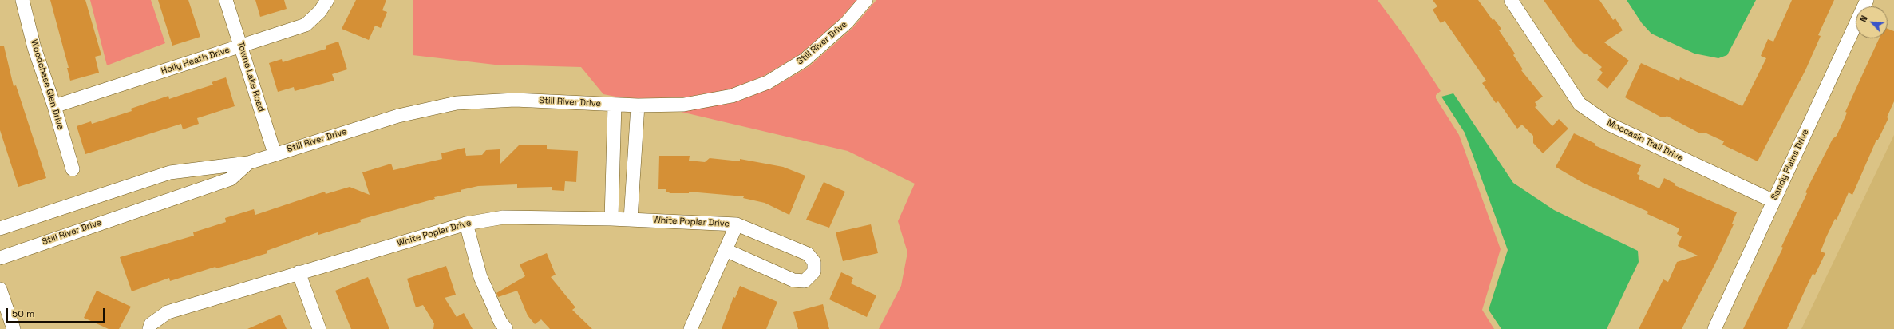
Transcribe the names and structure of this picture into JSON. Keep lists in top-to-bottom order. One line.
{"streets":{"street":["Still River Drive","Holly Heath Drive","Towne Lake Road","Woodchase Glen Drive","Moccasin Trail Drive","Sandy Plains Drive","White Poplar Drive"]},"crossings":[["Still River Drive","Towne Lake Road"],["Holly Heath Drive","Towne Lake Road"],["Holly Heath Drive","Woodchase Glen Drive"],["Moccasin Trail Drive","Sandy Plains Drive"]],"scale_bar":"50 m","north":"top left"}
